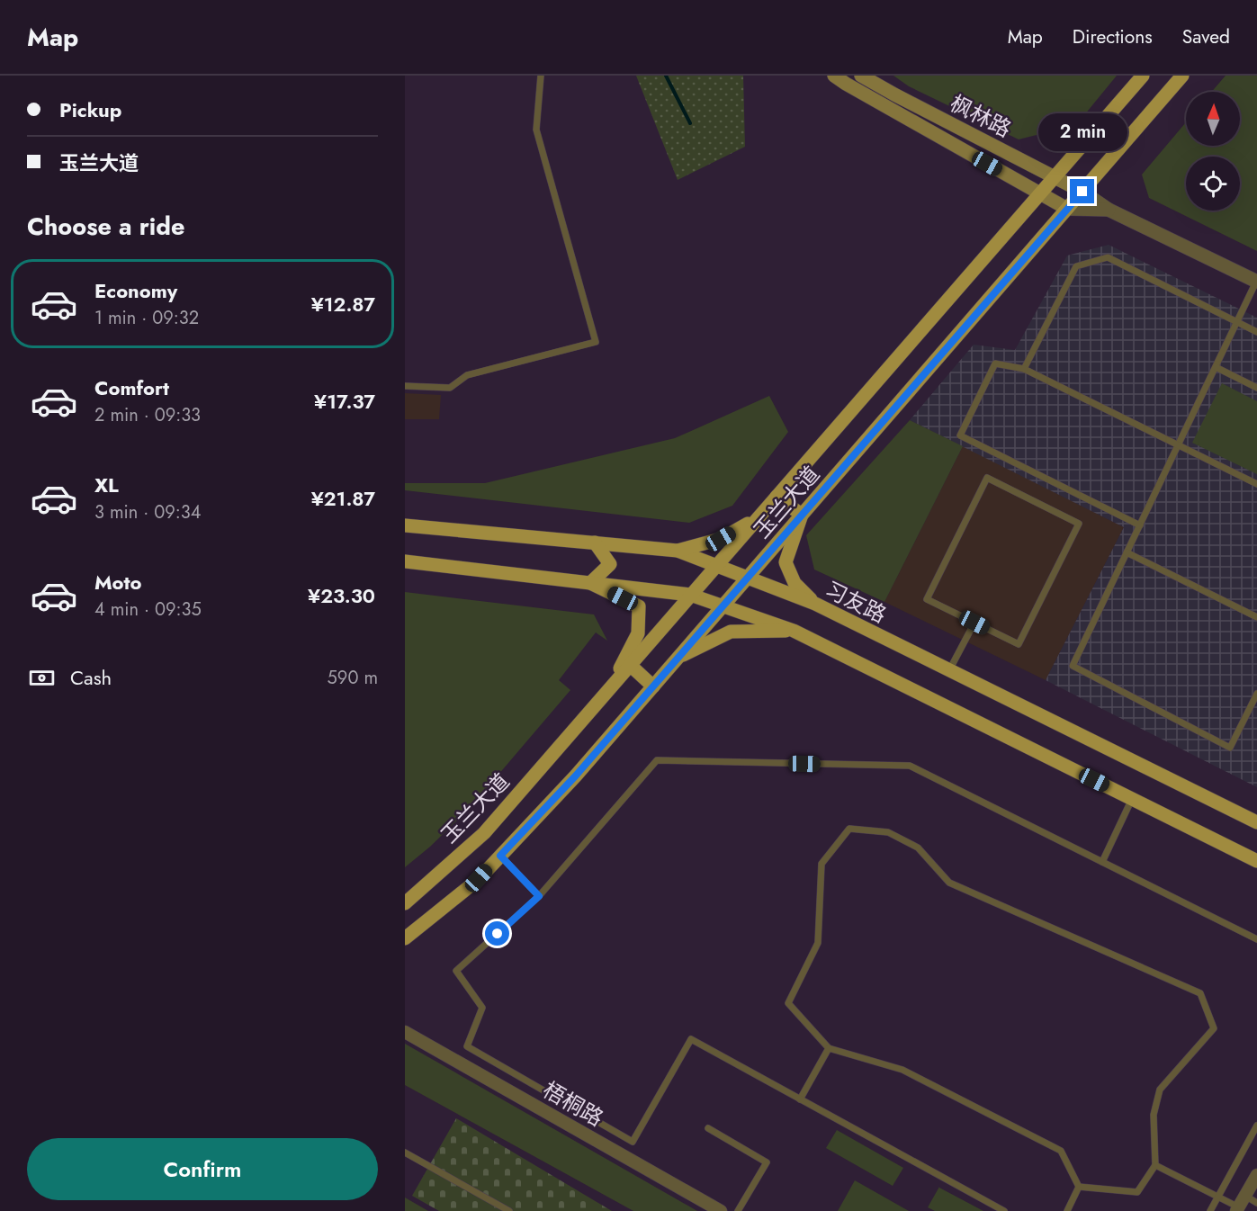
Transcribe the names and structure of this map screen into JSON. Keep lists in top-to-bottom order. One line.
{"streets":{"main road":["枫林路","玉兰大道","习友路"],"street":["梧桐路"]},"crossings":[["枫林路","玉兰大道"],["玉兰大道","习友路"]],"north":"top","page":{"header":"Map","nav":["Map","Directions","Saved"],"banner":["Pickup","玉兰大道"],"bubble":"2 min","heading":"Choose a ride","list":[{"name":"Economy","note":"1 min · 09:32","value":"¥12.87"},{"name":"Comfort","note":"2 min · 09:33","value":"¥17.37"},{"name":"XL","note":"3 min · 09:34","value":"¥21.87"},{"name":"Moto","note":"4 min · 09:35","value":"¥23.30"}],"pay":["Cash","590 m"],"buttons":"Confirm"}}
